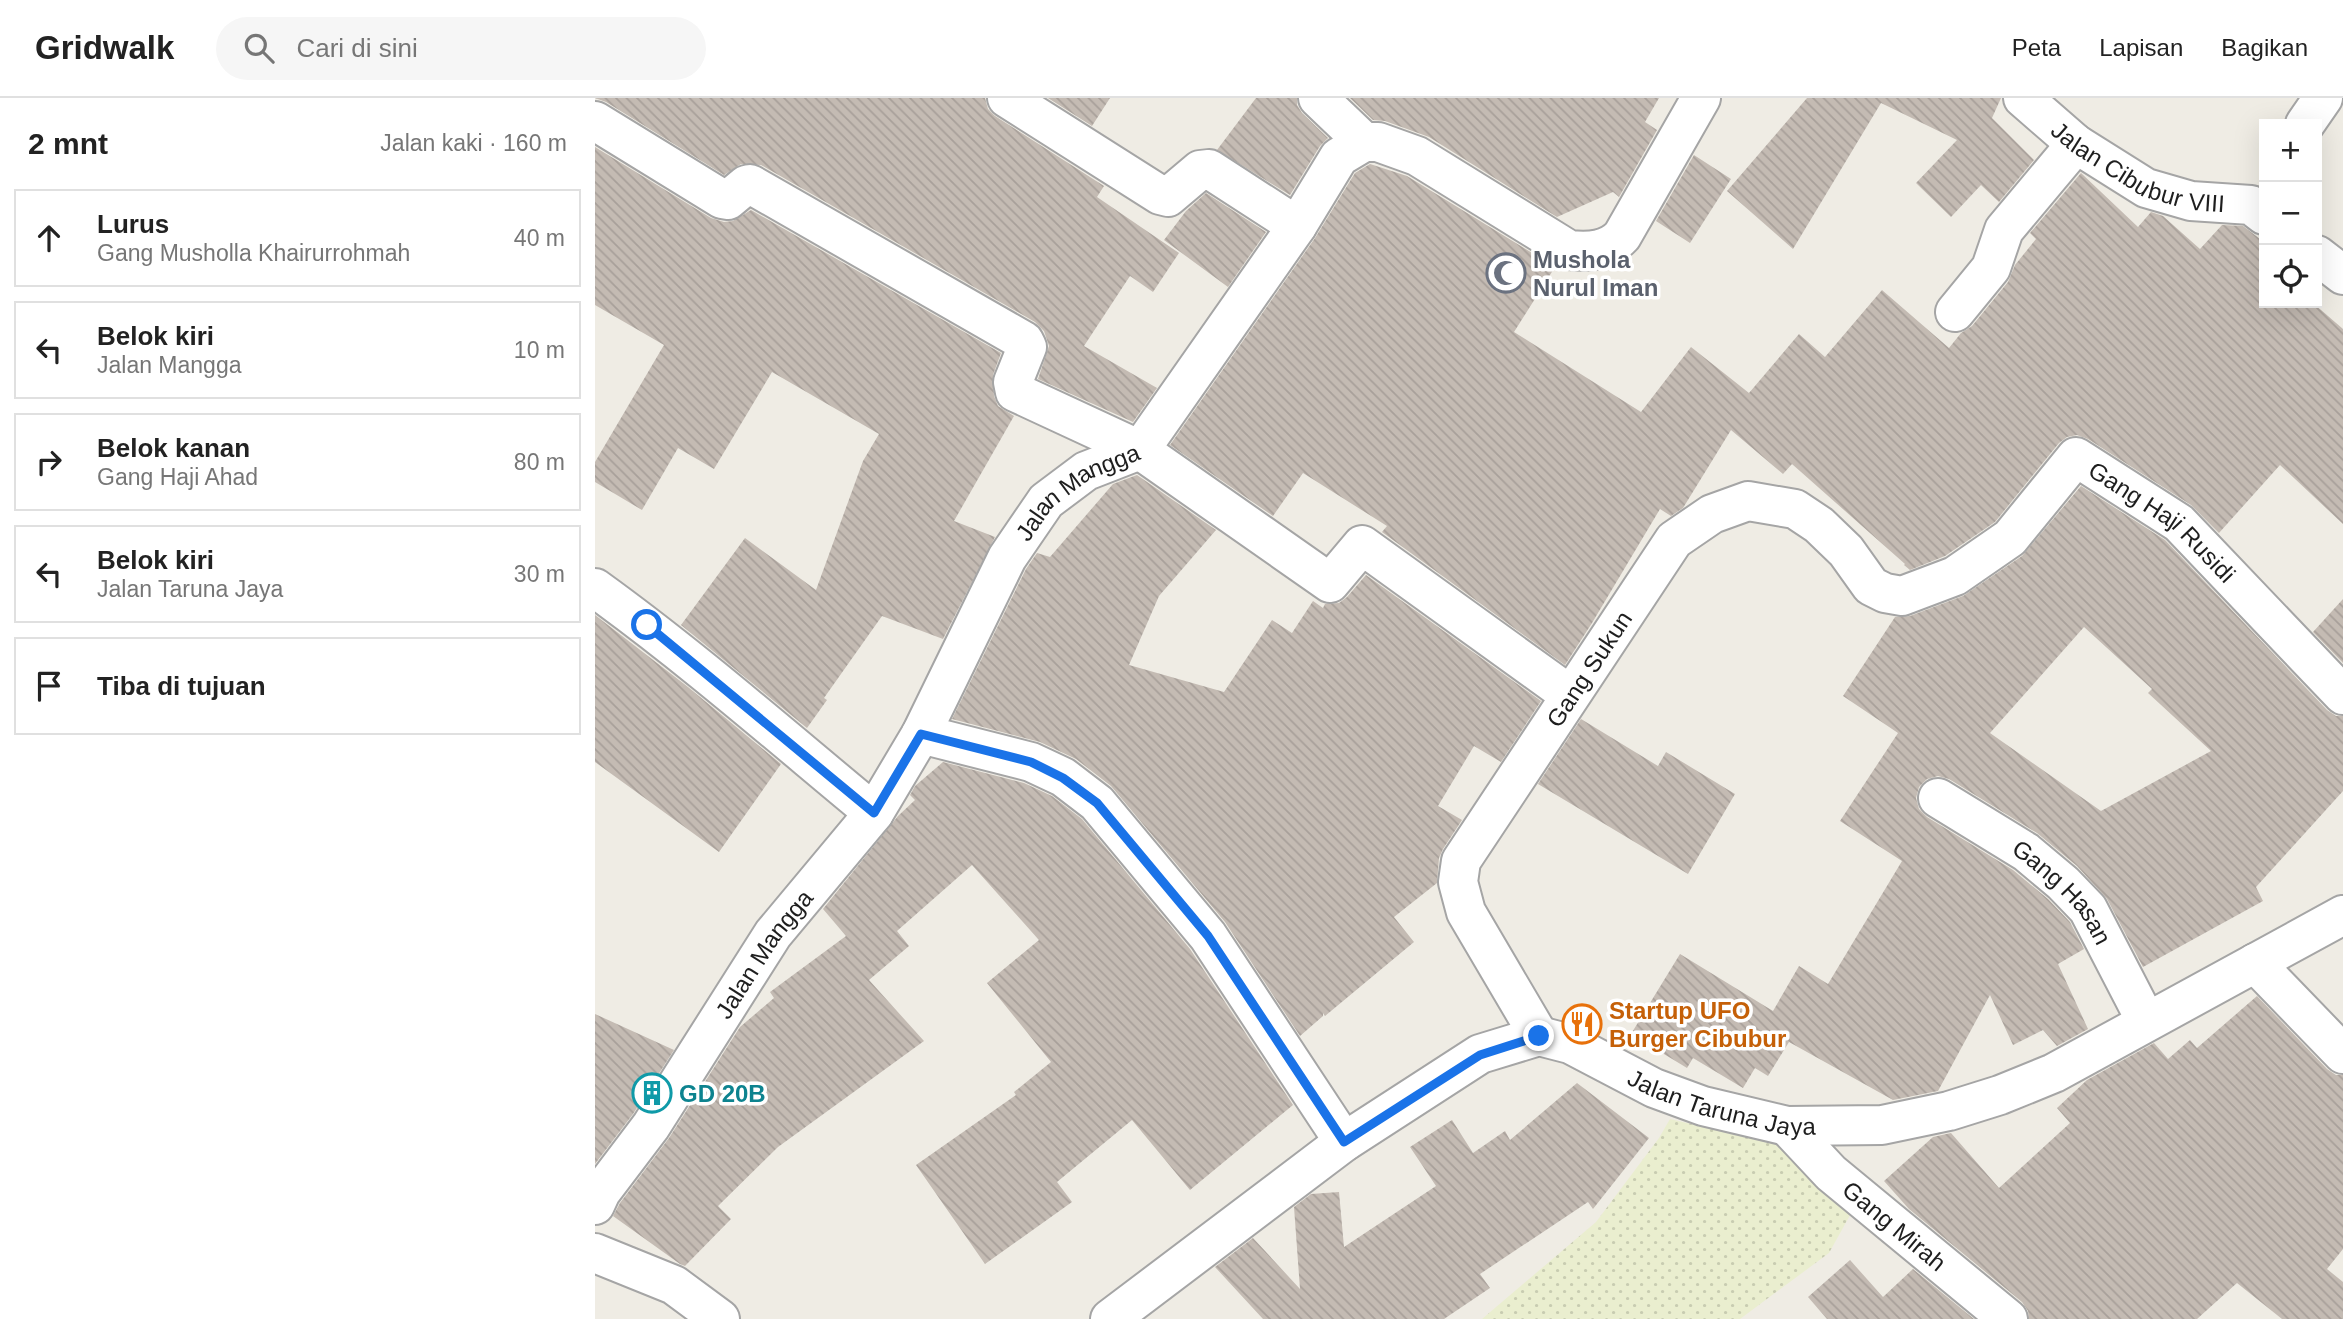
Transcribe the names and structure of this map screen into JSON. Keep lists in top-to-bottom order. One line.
{"streets":{"street":["Jalan Cibubur VIII","Jalan Mangga","Gang Haji Rusidi","Gang Sukun","Gang Hasan","Jalan Taruna Jaya","Gang Mirah"]},"crossings":[["Gang Haji Rusidi","Gang Sukun"],["Gang Sukun","Jalan Taruna Jaya"],["Gang Hasan","Jalan Taruna Jaya"],["Jalan Taruna Jaya","Gang Mirah"]],"places":{"mosque":["Mushola Nurul Iman"],"restaurant":["Startup UFO Burger Cibubur"],"building":["GD 20B"]},"page":{"header":"Gridwalk","search":"Cari di sini","nav":["Peta","Lapisan","Bagikan"],"heading":["2 mnt","Jalan kaki · 160 m"],"map_buttons":["+","−"],"list":[["Lurus","Gang Musholla Khairurrohmah","40 m"],["Belok kiri","Jalan Mangga","10 m"],["Belok kanan","Gang Haji Ahad","80 m"],["Belok kiri","Jalan Taruna Jaya","30 m"],"Tiba di tujuan"]}}
